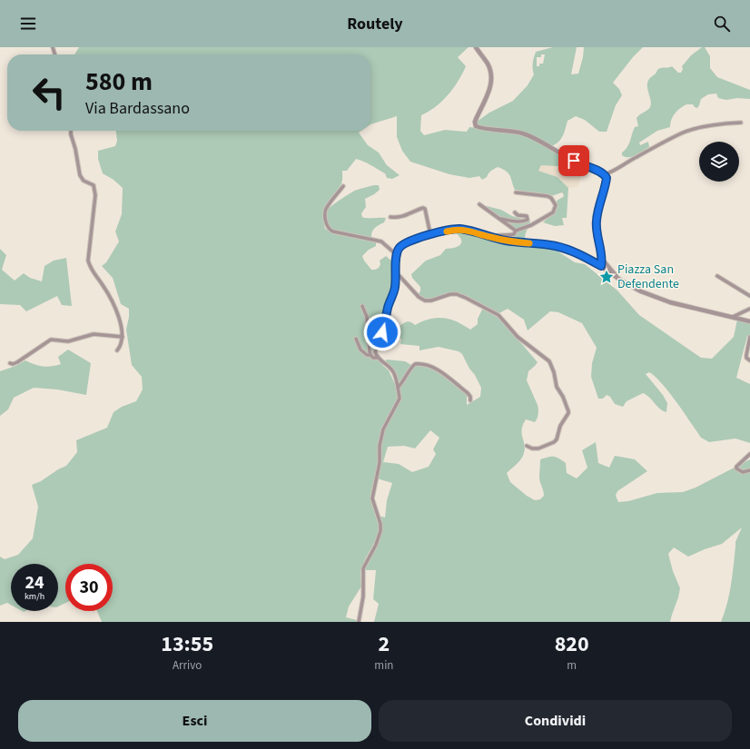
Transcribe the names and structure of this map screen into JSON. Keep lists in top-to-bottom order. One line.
{"places":{"place":["Piazza San Defendente"]},"page":{"header":"Routely","turn":["580 m","Via Bardassano"],"speed":"24 km/h","limit":"30","eta":["13:55","Arrivo","2","min","820","m"],"buttons":["Esci","Condividi"]}}
